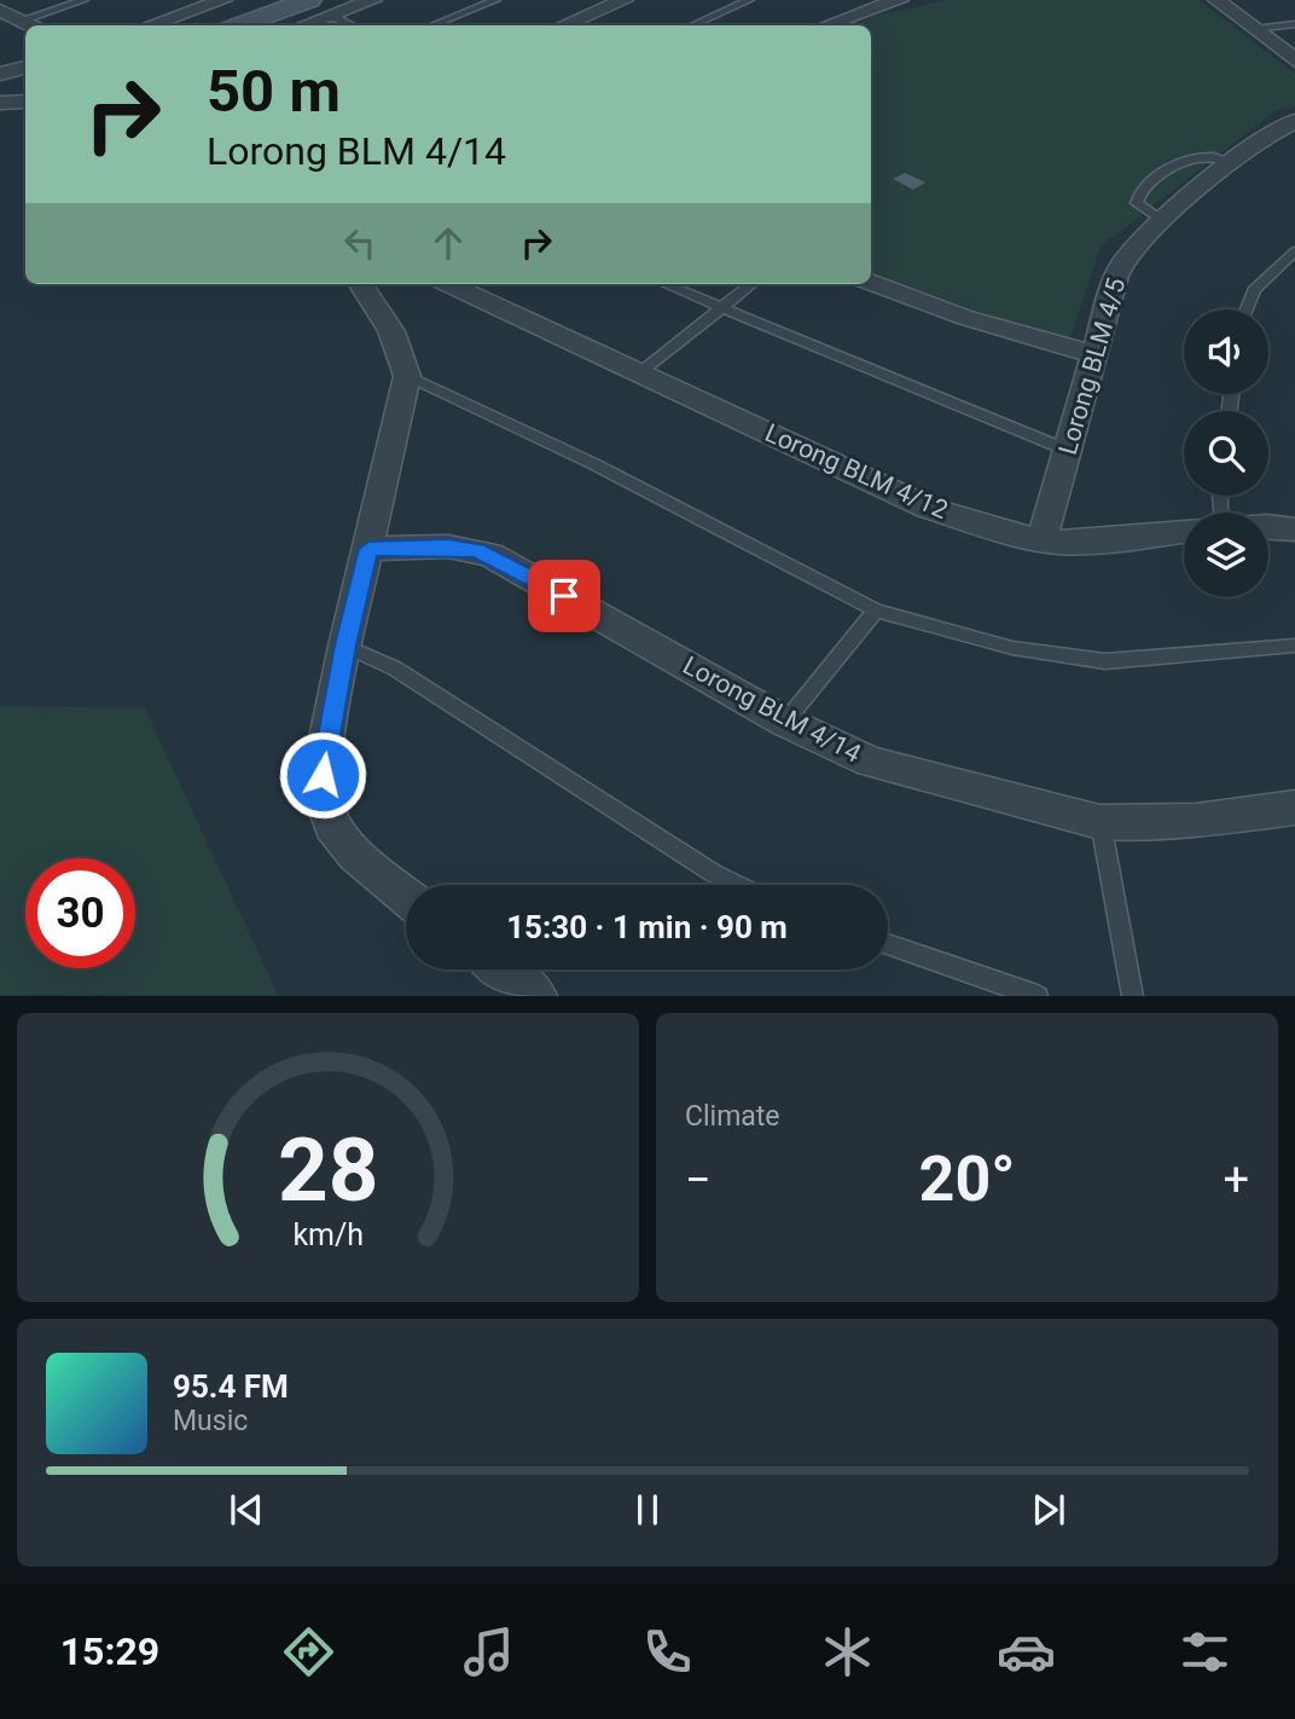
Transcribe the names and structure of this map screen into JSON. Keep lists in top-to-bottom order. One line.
{"streets":{"street":["Lorong BLM 4/5","Lorong BLM 4/12","Lorong BLM 4/14"]},"crossings":[["Lorong BLM 4/5","Lorong BLM 4/12"]],"page":{"turn":["50 m","Lorong BLM 4/14"],"limit":"30","trip":"15:30 · 1 min · 90 m","tile":"Climate","heat":["−","20°","+"],"song":["95.4 FM","Music"],"tabs":"15:29","gauge":["28","km/h"]}}
